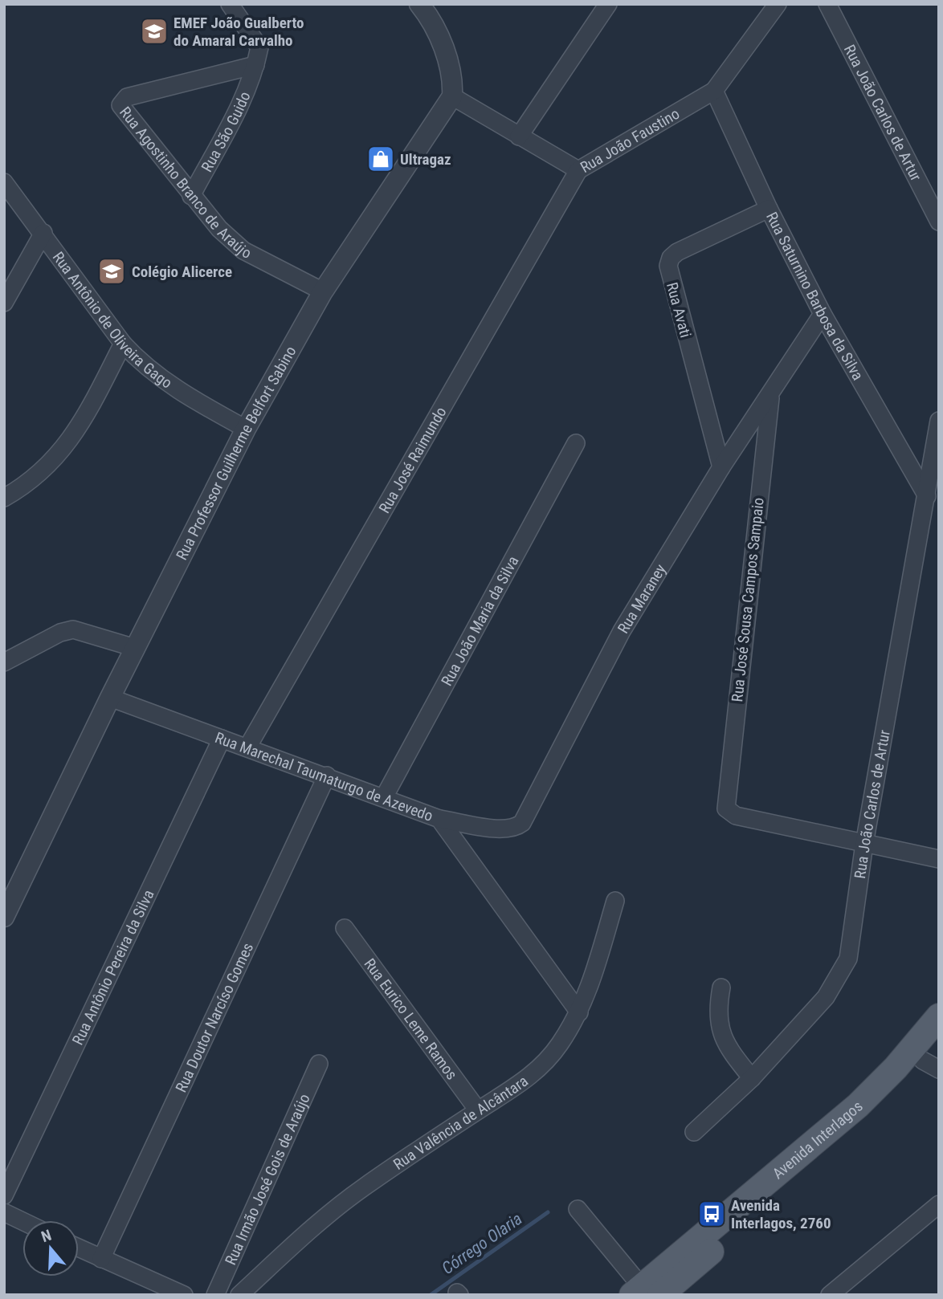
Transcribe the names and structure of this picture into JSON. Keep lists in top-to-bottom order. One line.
{"streets":{"main road":["Avenida Interlagos"],"street":["Rua João Carlos de Artur","Rua São Guido","Rua João Faustino","Rua Agostinho Branco de Araújo","Rua Saturnino Barbosa da Silva","Rua Avati","Rua Antônio de Oliveira Gago","Rua Professor Guilherme Belfort Sabino","Rua José Raimundo","Rua Maraney","Rua José Sousa Campos Sampaio","Rua João Maria da Silva","Rua Marechal Taumaturgo de Azevedo","Rua Antônio Pereira da Silva","Rua Doutor Narcíso Gomes","Rua Eurico Leme Ramos","Rua Valência de Alcântara","Rua Irmão José Gois de Araújo"]},"crossings":[["Rua João Carlos de Artur","Rua Saturnino Barbosa da Silva"],["Rua João Carlos de Artur","Rua José Sousa Campos Sampaio"],["Rua São Guido","Rua Agostinho Branco de Araújo"],["Rua João Faustino","Rua Saturnino Barbosa da Silva"],["Rua João Faustino","Rua Professor Guilherme Belfort Sabino"],["Rua João Faustino","Rua José Raimundo"],["Rua Agostinho Branco de Araújo","Rua Professor Guilherme Belfort Sabino"],["Rua Saturnino Barbosa da Silva","Rua Avati"],["Rua Saturnino Barbosa da Silva","Rua Maraney"],["Rua Avati","Rua Maraney"],["Rua Antônio de Oliveira Gago","Rua Professor Guilherme Belfort Sabino"],["Rua Professor Guilherme Belfort Sabino","Rua Marechal Taumaturgo de Azevedo"],["Rua José Raimundo","Rua Marechal Taumaturgo de Azevedo"],["Rua Maraney","Rua José Sousa Campos Sampaio"],["Rua Maraney","Rua Marechal Taumaturgo de Azevedo"],["Rua João Maria da Silva","Rua Marechal Taumaturgo de Azevedo"],["Rua Marechal Taumaturgo de Azevedo","Rua Antônio Pereira da Silva"],["Rua Marechal Taumaturgo de Azevedo","Rua Doutor Narcíso Gomes"],["Rua Marechal Taumaturgo de Azevedo","Rua Valência de Alcântara"],["Rua Eurico Leme Ramos","Rua Valência de Alcântara"]],"water":["Córrego Olaria"],"places":{"school or university":["EMEF João Gualberto do Amaral Carvalho","Colégio Alicerce"],"shop":["Ultragaz"],"bus stop":["Avenida Interlagos, 2760"]},"north":"top"}
